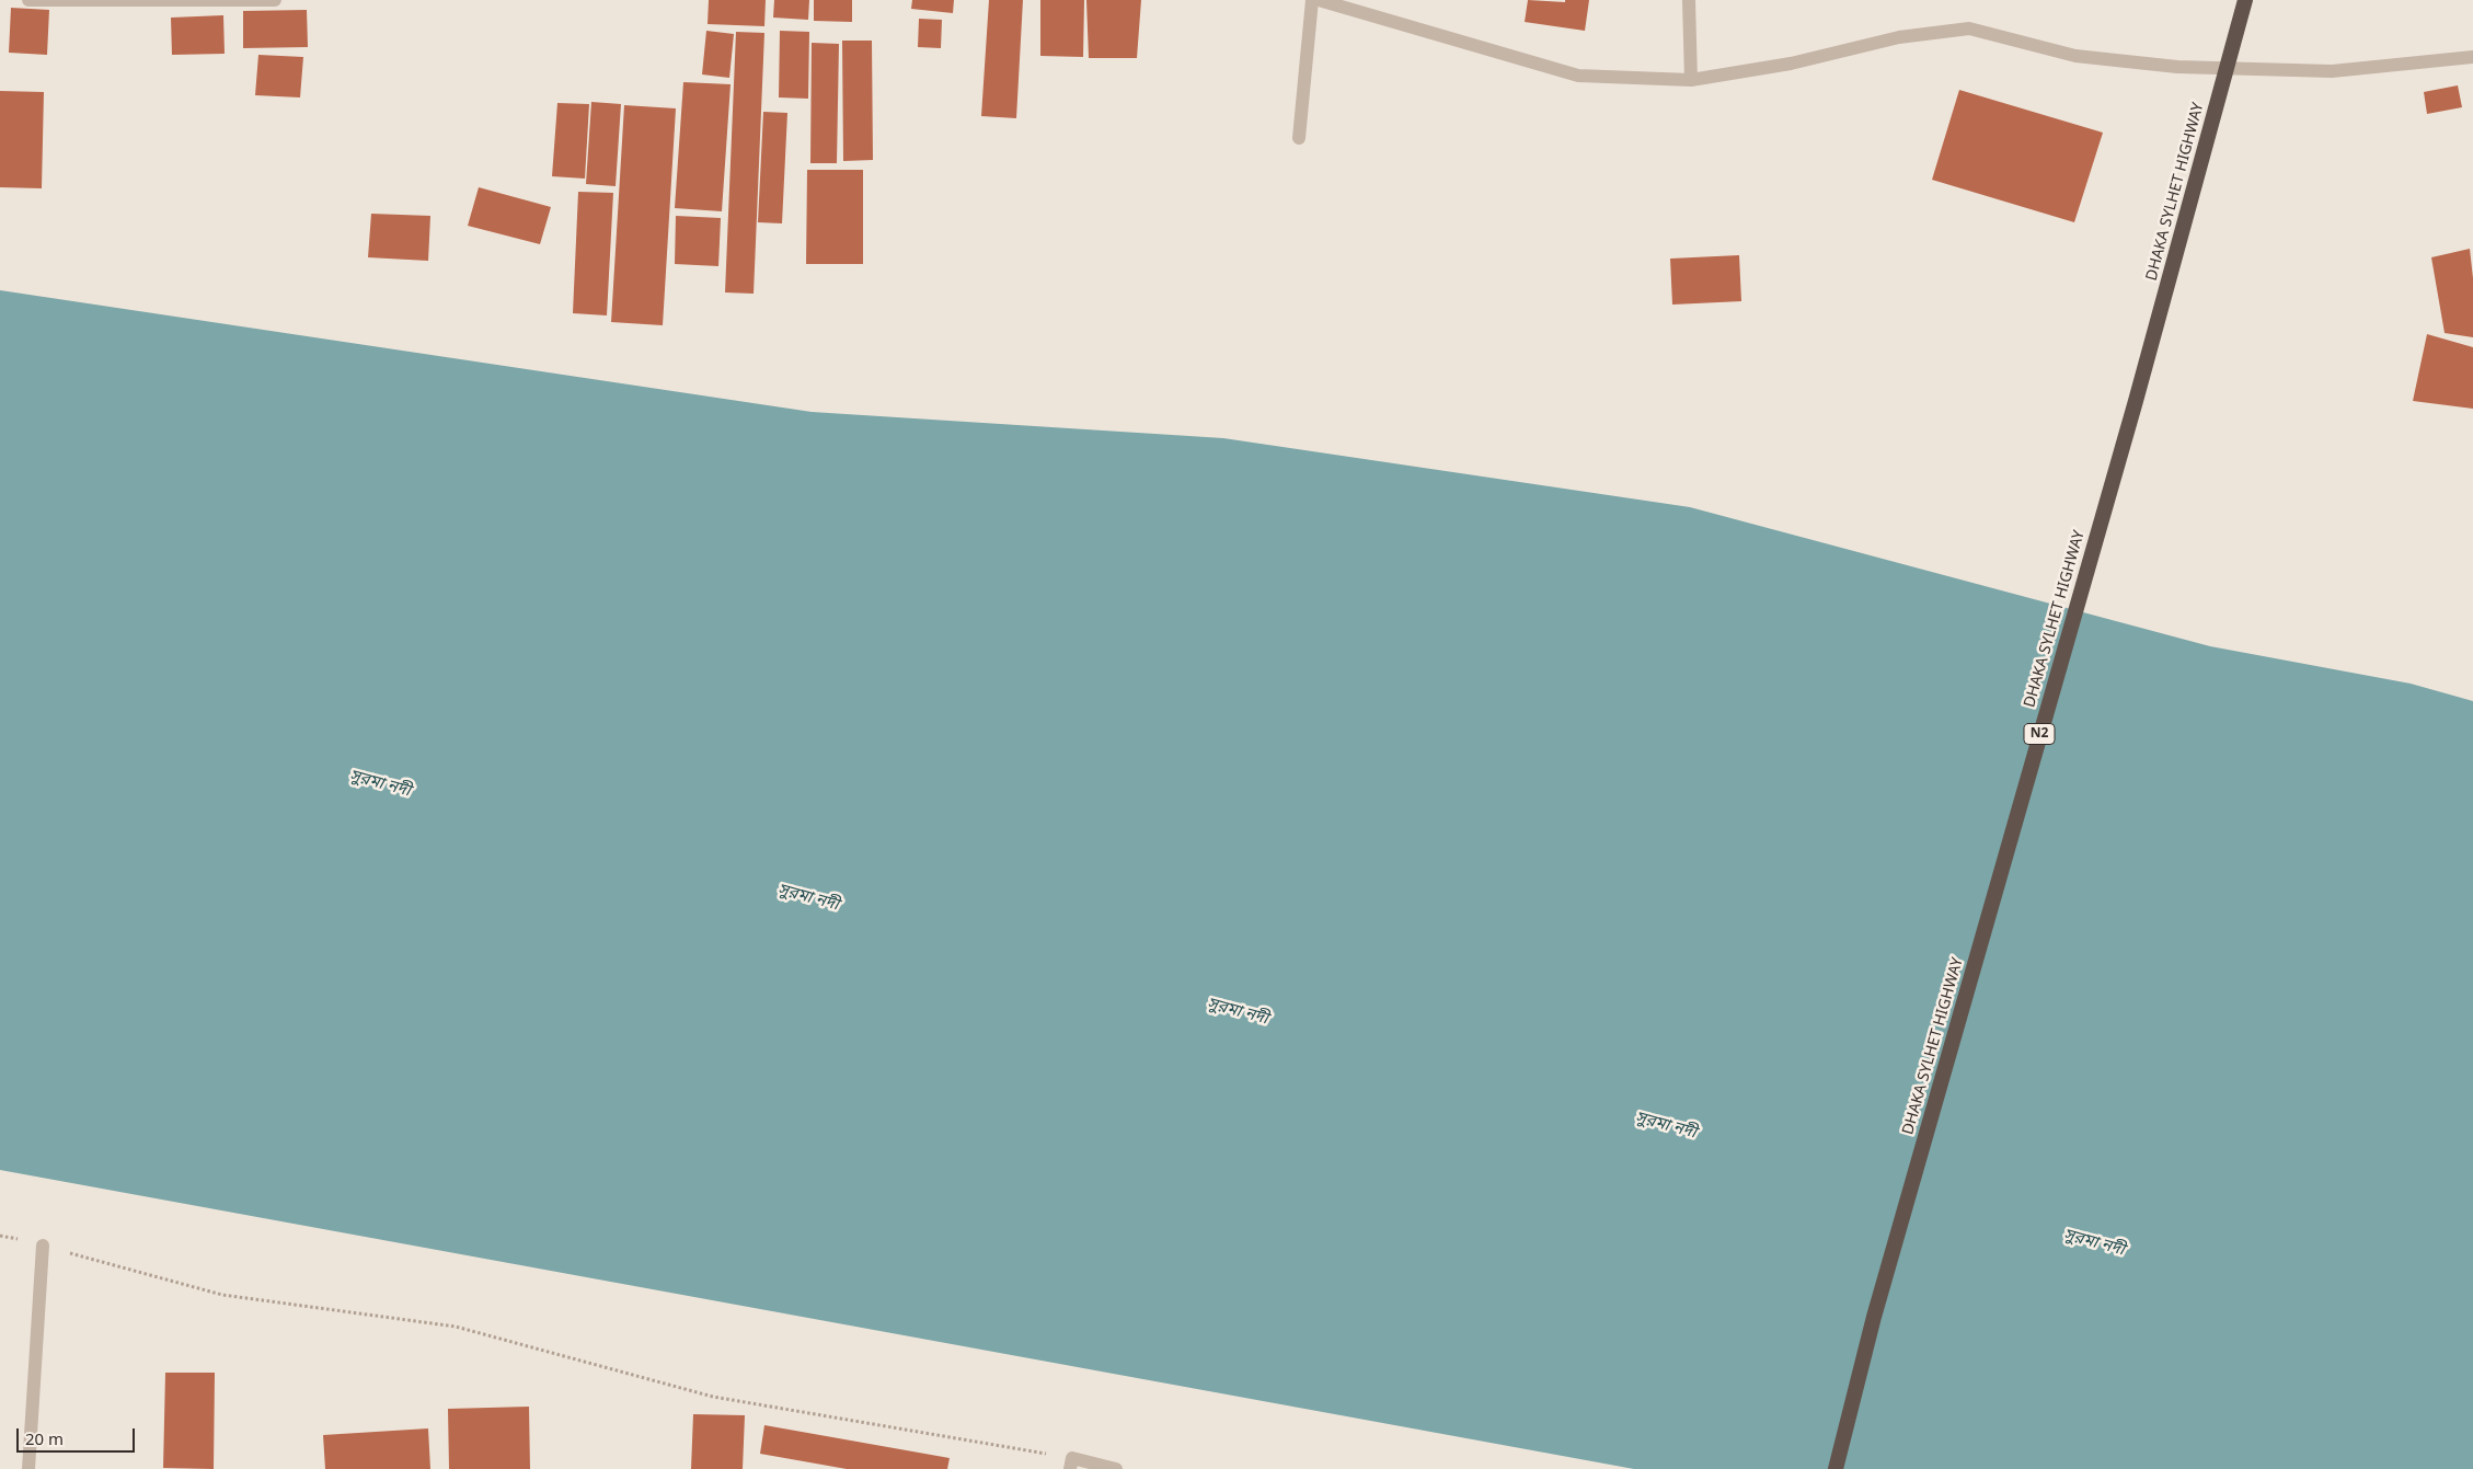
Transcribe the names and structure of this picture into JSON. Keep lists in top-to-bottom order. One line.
{"streets":{"highway":["DHAKA SYLHET HIGHWAY","N2"]},"water":["সুরমা নদী"],"scale_bar":"20 m"}
